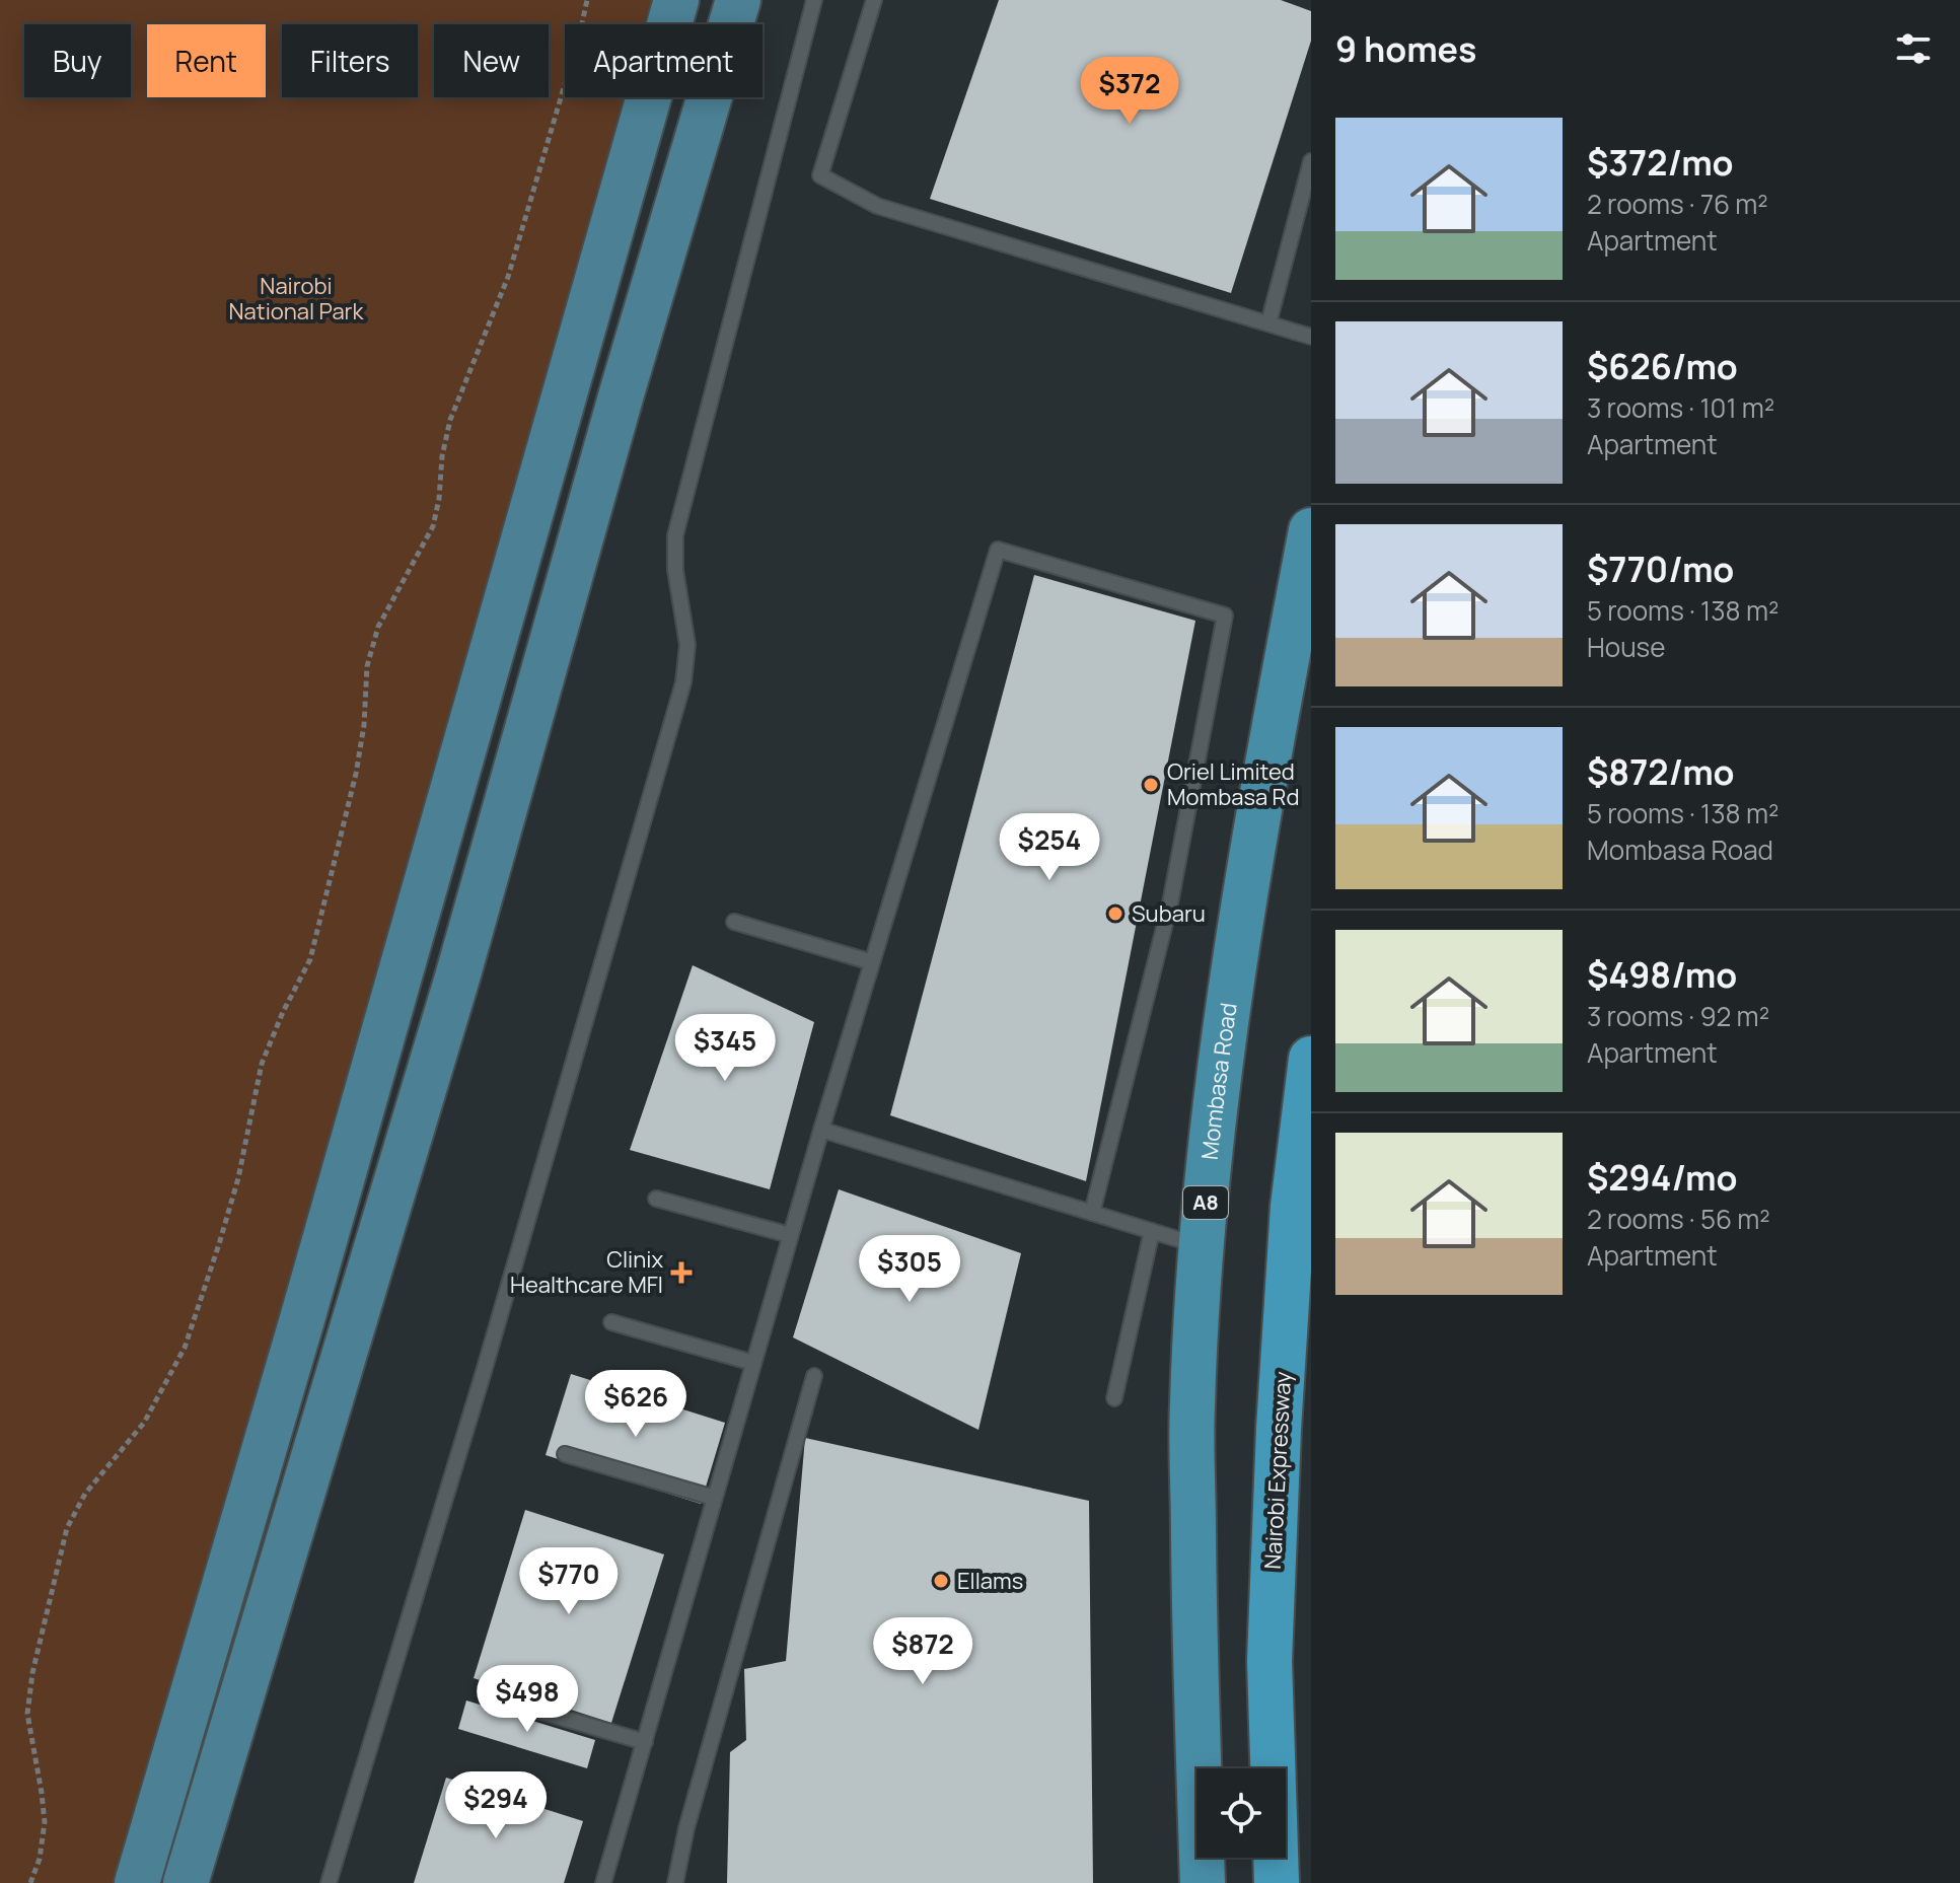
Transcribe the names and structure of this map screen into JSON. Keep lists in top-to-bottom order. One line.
{"streets":{"highway":["Mombasa Road","A8","Nairobi Expressway"]},"parks":["Nairobi National Park"],"places":{"other":["Oriel Limited Mombasa Rd","Subaru","Ellams"],"health":["Clinix Healthcare MFI"]},"page":{"heading":"9 homes","chip":["Buy","Rent","Filters","New","Apartment"],"price":["$372","$254","$345","$305","$626","$770","$872","$498","$294"],"list":[{"name":"$372/mo","note":"2 rooms · 76 m² · Apartment"},{"name":"$626/mo","note":"3 rooms · 101 m² · Apartment"},{"name":"$770/mo","note":"5 rooms · 138 m² · House"},{"name":"$872/mo","note":"5 rooms · 138 m² · Mombasa Road"},{"name":"$498/mo","note":"3 rooms · 92 m² · Apartment"},{"name":"$294/mo","note":"2 rooms · 56 m² · Apartment"}]}}
